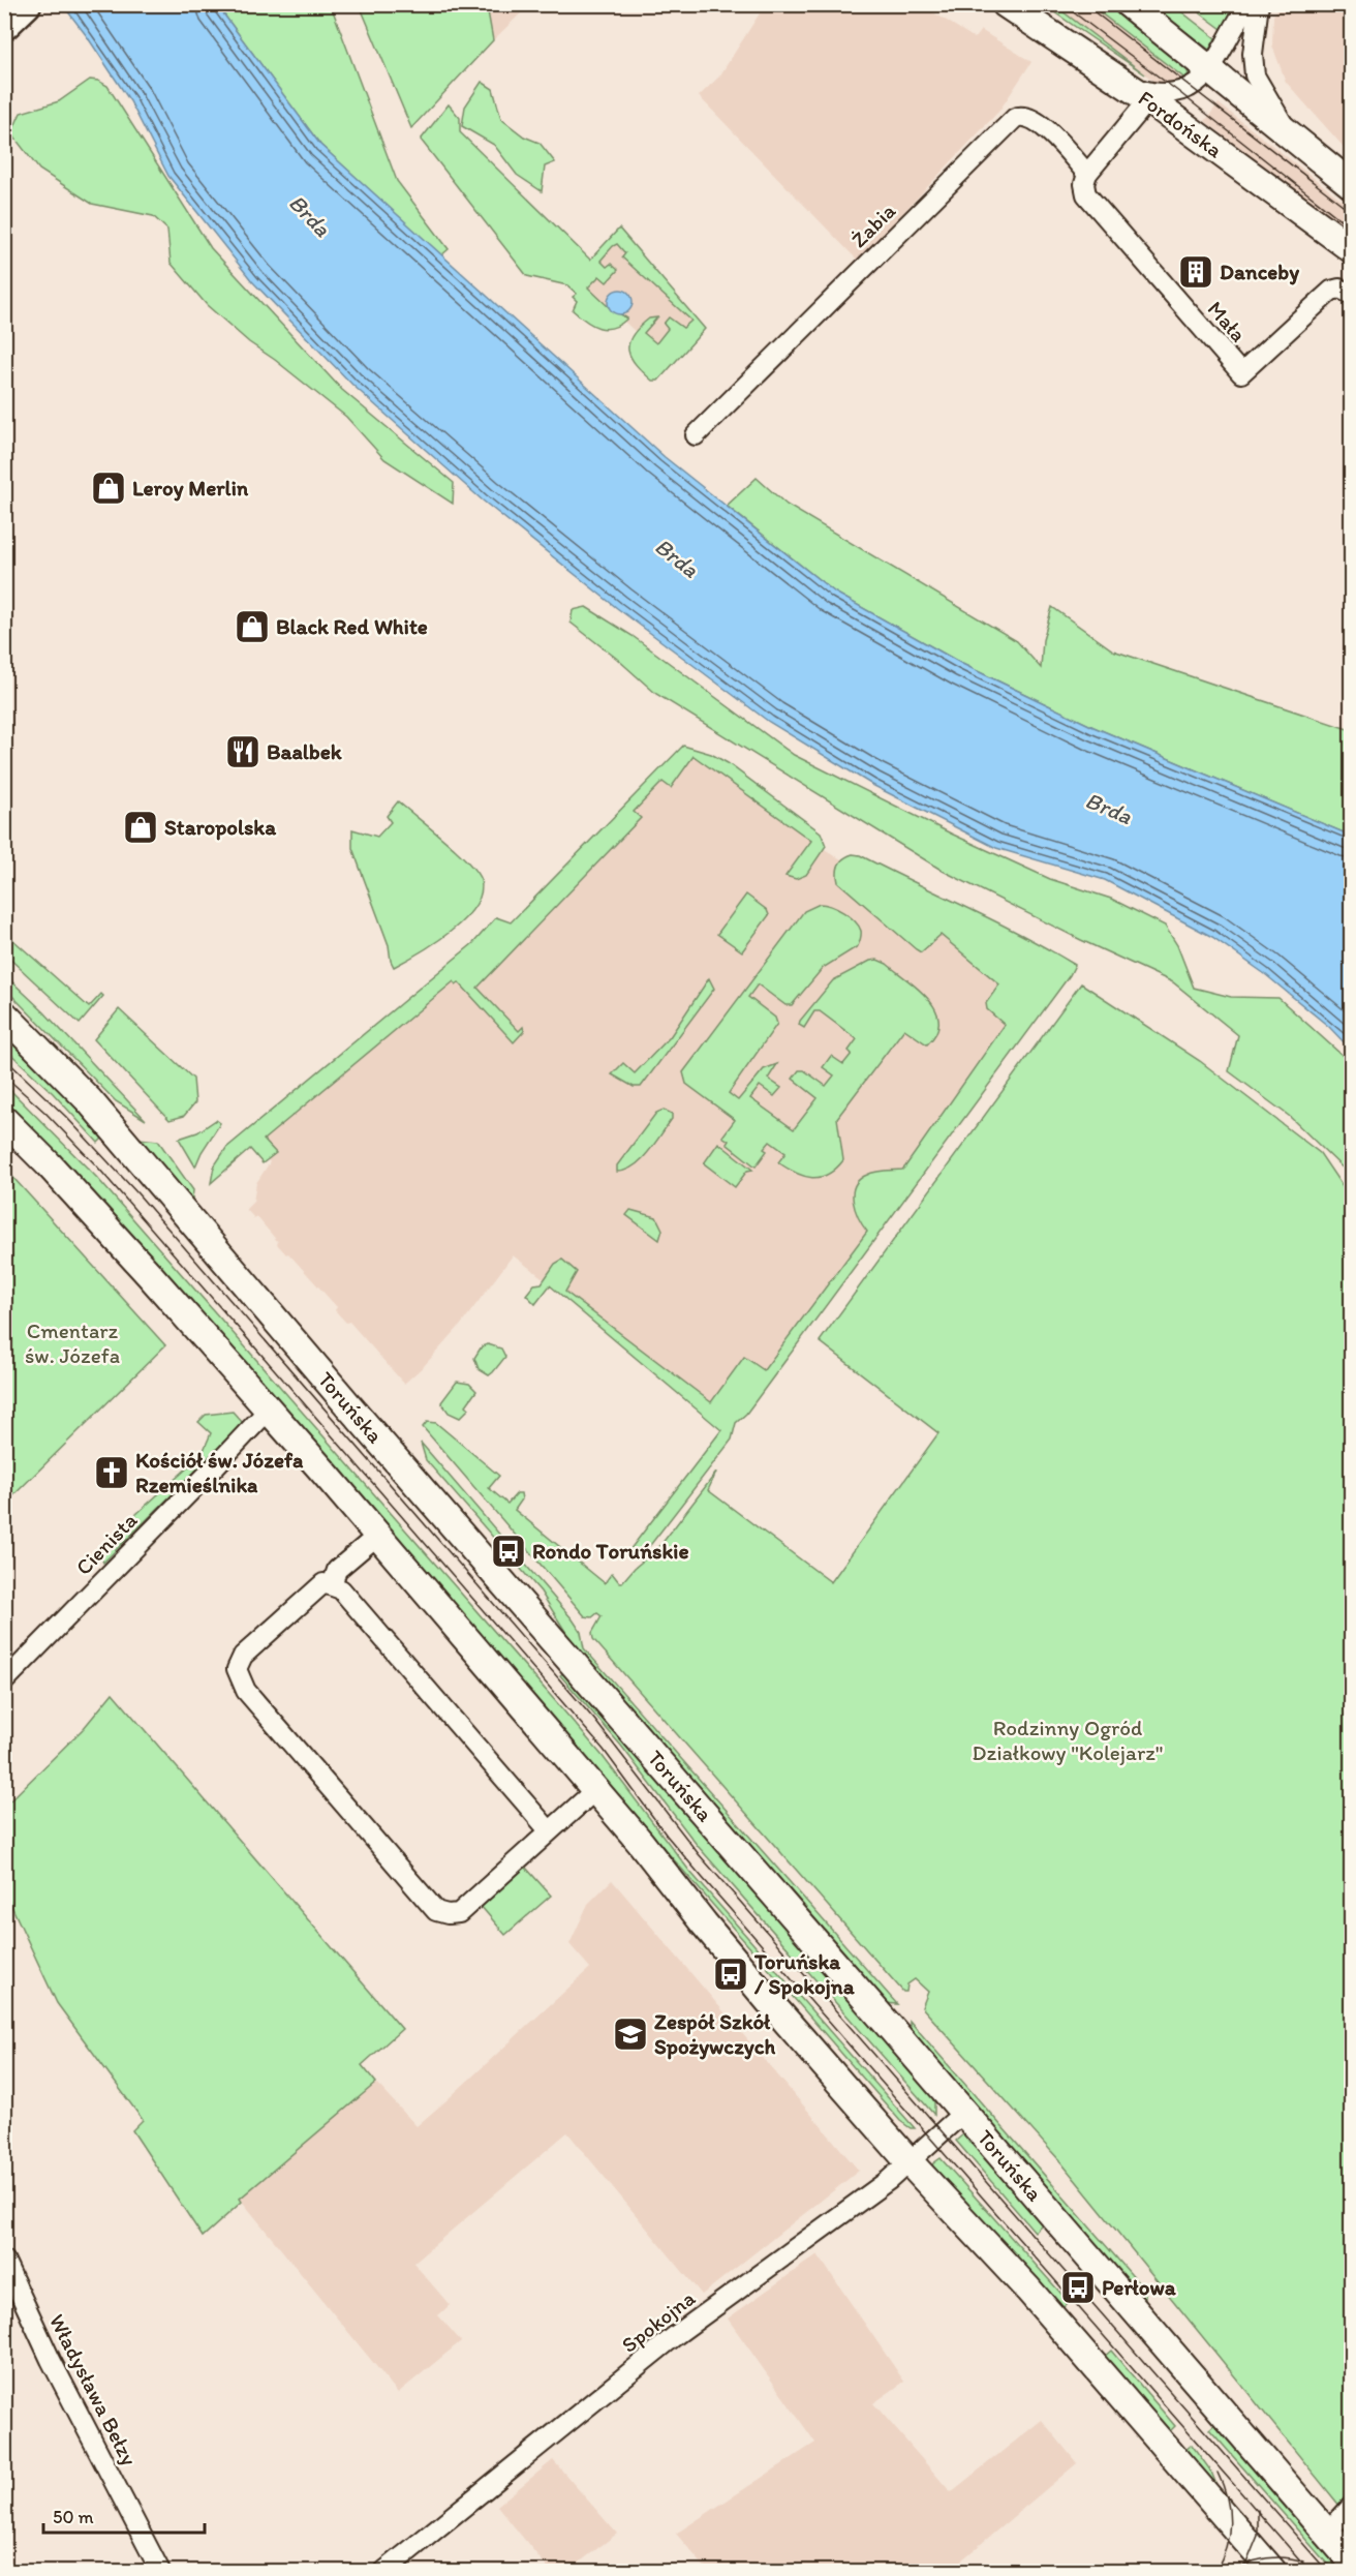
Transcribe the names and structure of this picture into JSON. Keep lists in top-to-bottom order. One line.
{"streets":{"main road":["Fordońska","Toruńska"],"street":["Żabia","Mała","Cienista","Spokojna","Władysława Bełzy"]},"crossings":[["Żabia","Mała"],["Toruńska","Spokojna"]],"water":["Brda"],"parks":["Cmentarz św. Józefa","Rodzinny Ogród Działkowy \"Kolejarz\""],"places":{"building":["Danceby"],"shop":["Leroy Merlin","Black Red White","Staropolska"],"restaurant":["Baalbek"],"church":["Kościół św. Józefa Rzemieślnika"],"bus stop":["Rondo Toruńskie","Toruńska / Spokojna","Perłowa"],"school or university":["Zespół Szkół Spożywczych"]},"scale_bar":"50 m"}
